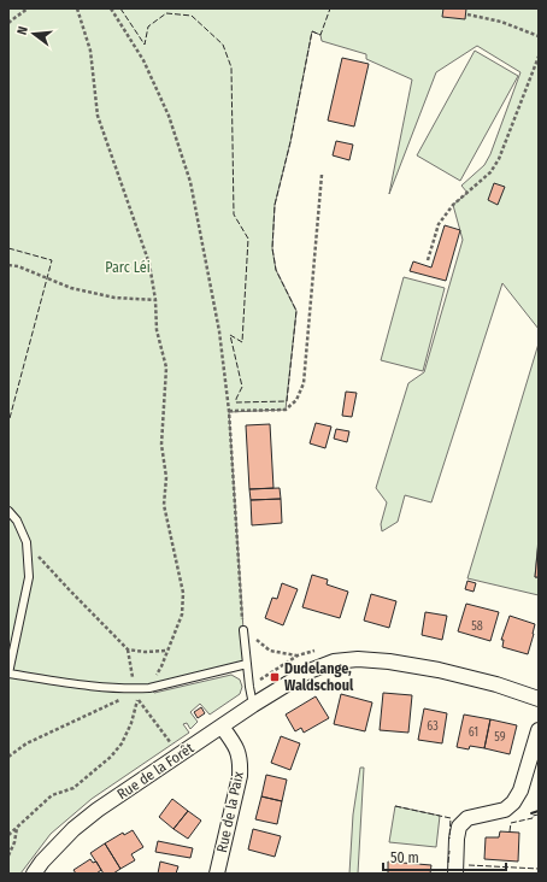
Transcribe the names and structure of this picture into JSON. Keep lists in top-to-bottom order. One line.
{"streets":{"street":["Rue de la Forêt","Rue de la Paix"]},"crossings":[["Rue de la Forêt","Rue de la Paix"]],"parks":["Parc Léi"],"places":{"transit":["Dudelange, Waldschoul"]},"house_numbers":["58","63","61","59"],"scale_bar":"50 m","north":"left"}
